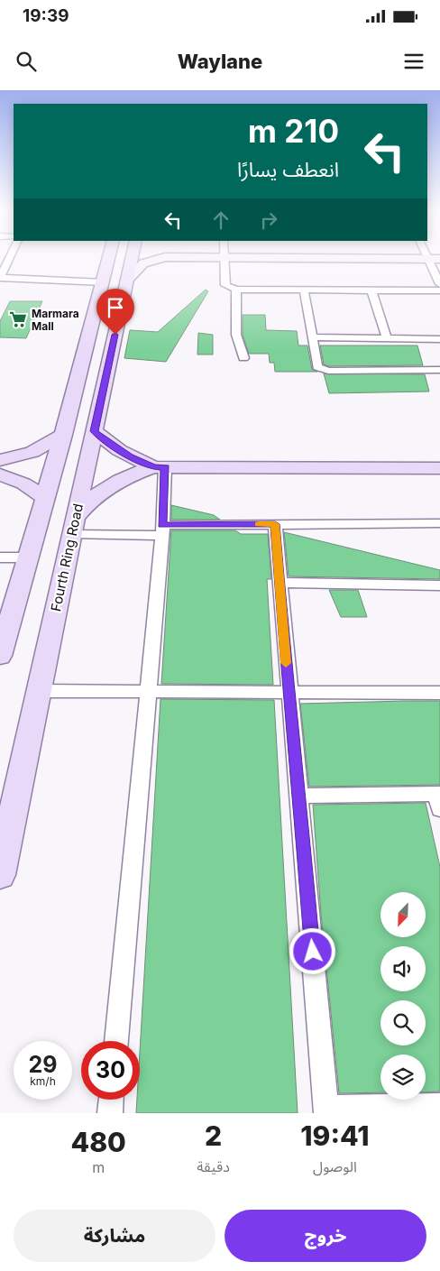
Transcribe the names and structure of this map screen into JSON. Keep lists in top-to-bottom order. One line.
{"streets":{"main road":["Fourth Ring Road"]},"places":{"supermarket":["Marmara Mall"]},"north":"bottom left","page":{"status":"19:39","header":"Waylane","turn":["210 m","انعطف يسارًا"],"speed":"29 km/h","limit":"30","eta":["19:41","الوصول","2","دقيقة","480","m"],"buttons":["خروج","مشاركة"]}}
